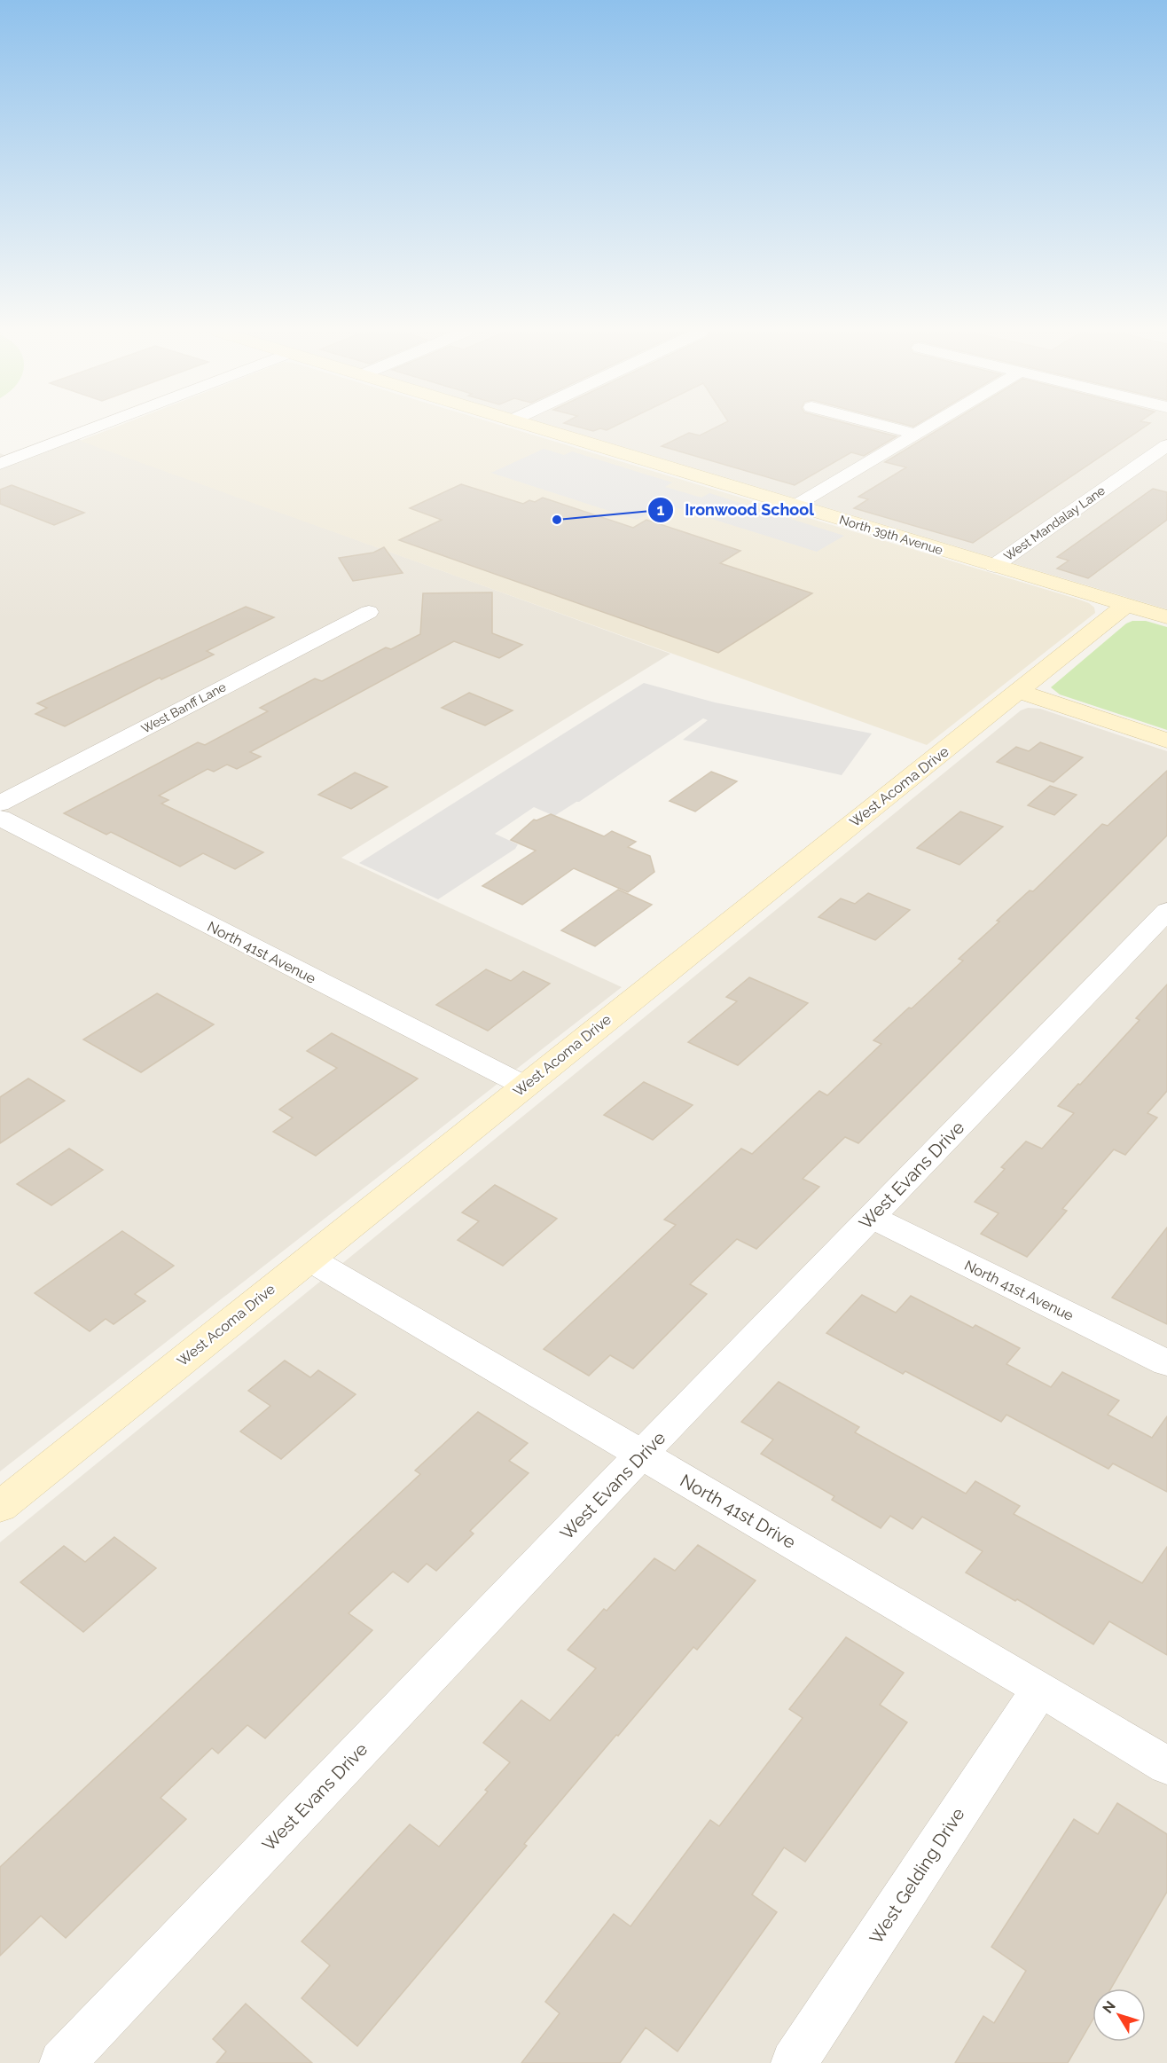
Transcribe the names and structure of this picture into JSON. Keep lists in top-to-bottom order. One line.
{"streets":{"street":["West Mandalay Lane","North 39th Avenue","West Banff Lane","West Acoma Drive","North 41st Avenue","West Evans Drive","North 41st Drive","West Gelding Drive"]},"crossings":[["West Mandalay Lane","North 39th Avenue"],["North 39th Avenue","West Acoma Drive"],["West Acoma Drive","North 41st Avenue"],["West Acoma Drive","North 41st Drive"],["North 41st Avenue","West Evans Drive"],["West Evans Drive","North 41st Drive"],["North 41st Drive","West Gelding Drive"]],"places":["Ironwood School"],"north":"top left"}
